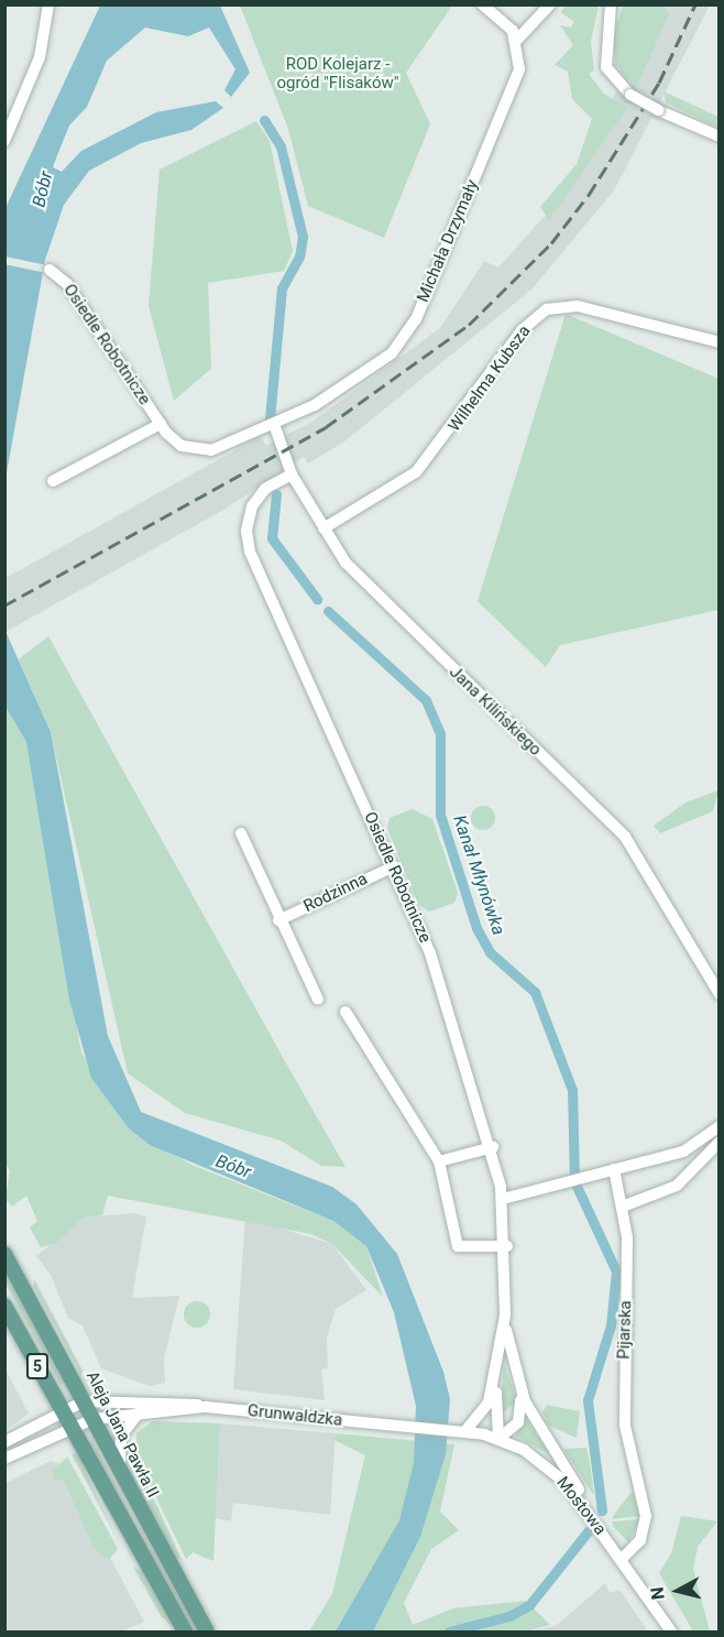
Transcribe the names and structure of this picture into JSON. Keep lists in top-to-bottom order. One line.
{"streets":{"main road":["5","Aleja Jana Pawła II"],"street":["Michała Drzymały","Osiedle Robotnicze","Wilhelma Kubsza","Jana Kilińskiego","Rodzinna","Pijarska","Grunwaldzka","Mostowa"]},"crossings":[["Michała Drzymały","Osiedle Robotnicze"],["Michała Drzymały","Jana Kilińskiego"],["Osiedle Robotnicze","Jana Kilińskiego"],["Osiedle Robotnicze","Rodzinna"],["Osiedle Robotnicze","Mostowa"],["Wilhelma Kubsza","Jana Kilińskiego"],["Pijarska","Mostowa"],["5","Grunwaldzka"],["Grunwaldzka","Aleja Jana Pawła II"],["Grunwaldzka","Mostowa"]],"water":["Bóbr","Kanał Młynówka"],"parks":["ROD Kolejarz - ogród \"Flisaków\""],"north":"left"}
